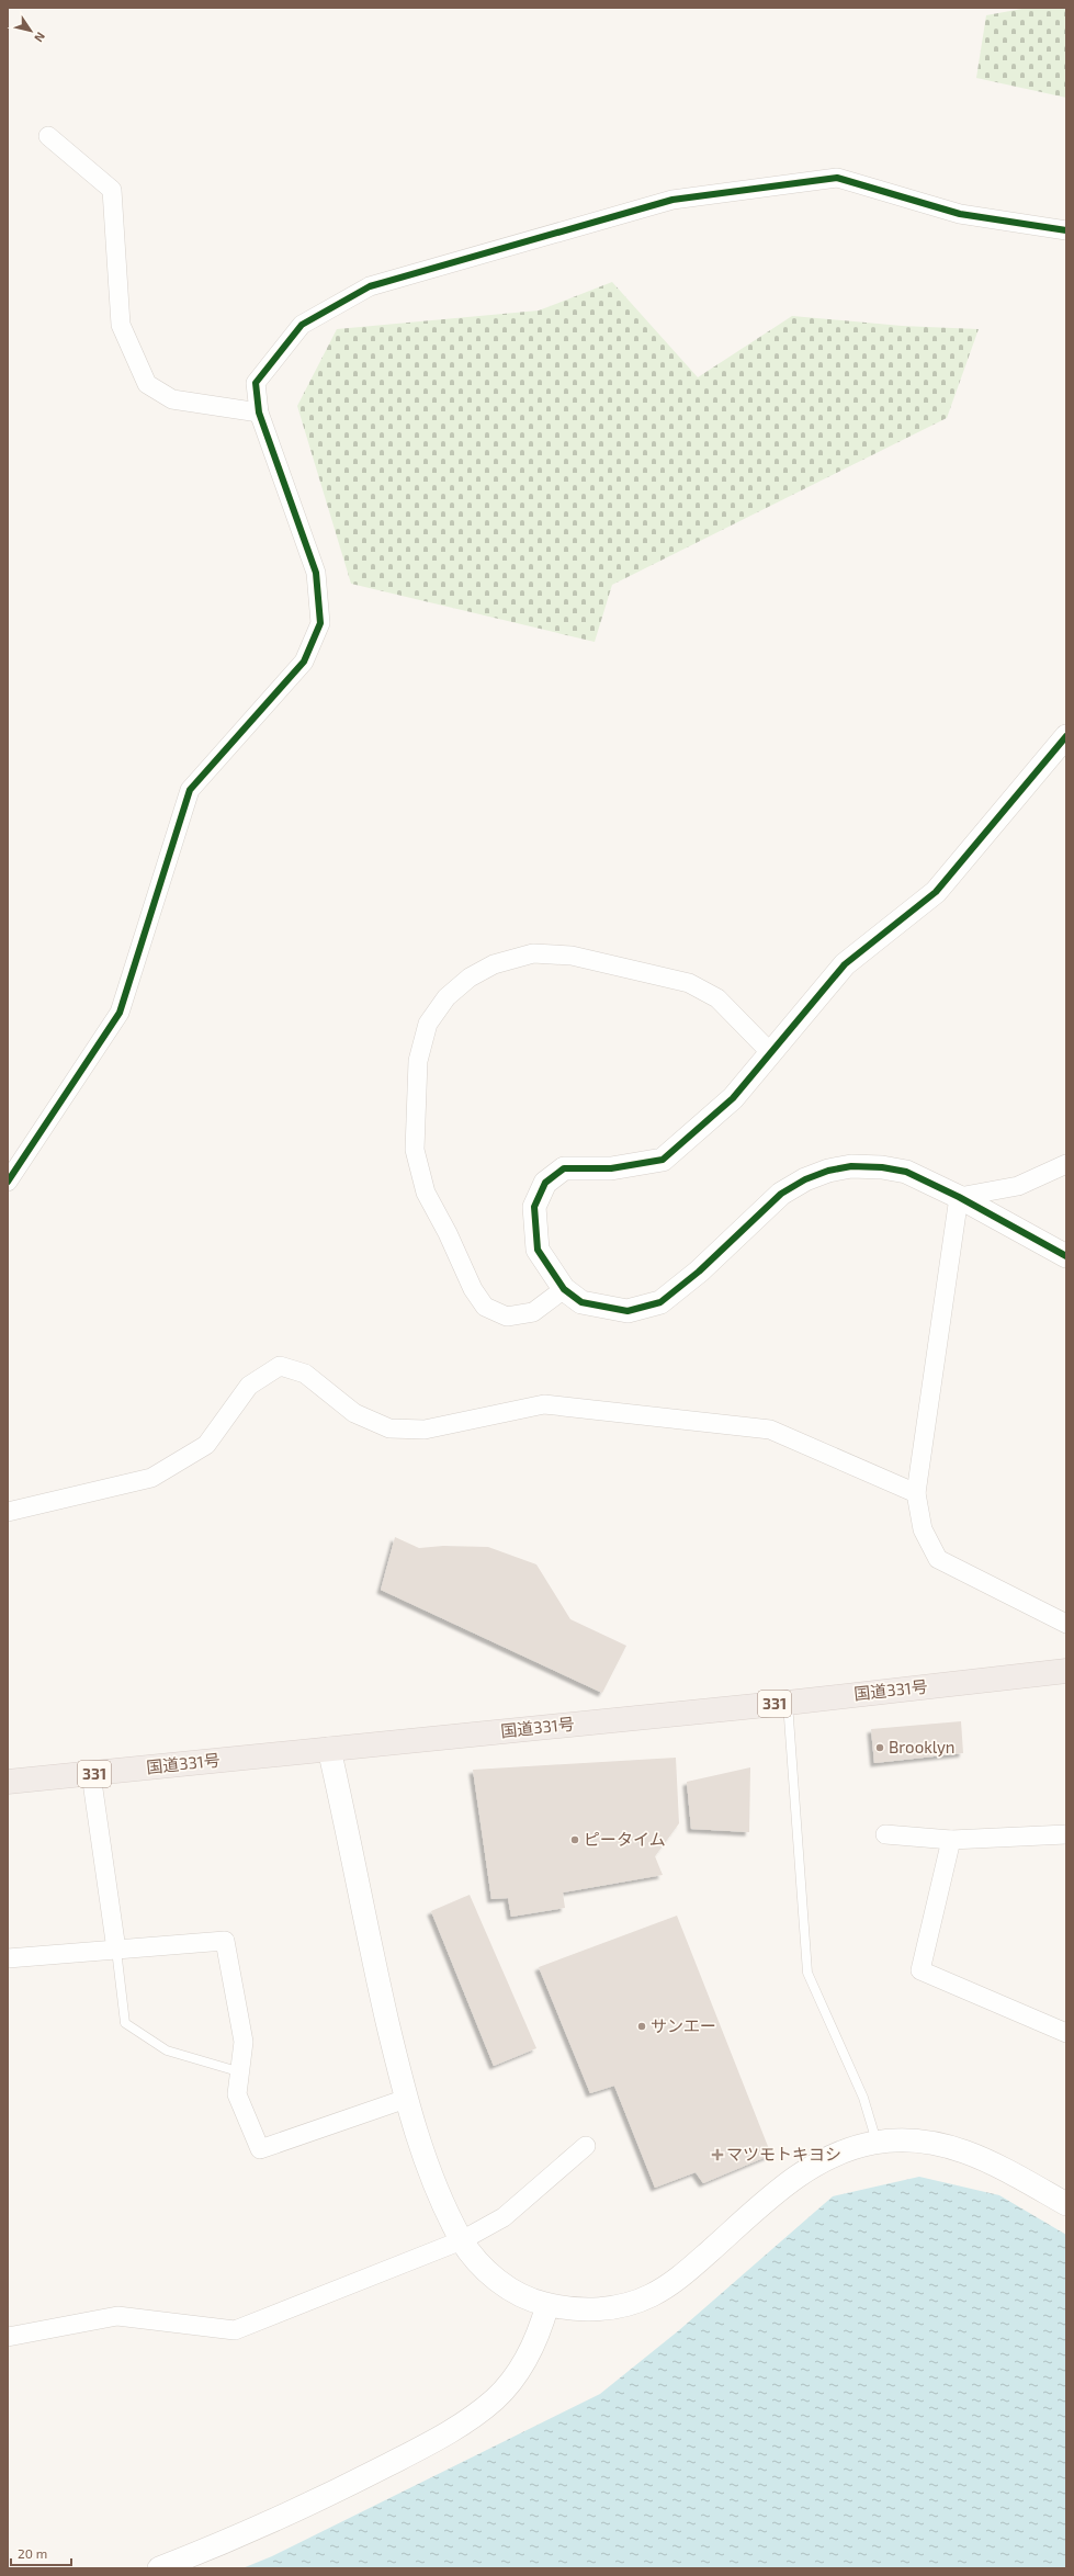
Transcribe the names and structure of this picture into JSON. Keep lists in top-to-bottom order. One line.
{"streets":{"highway":["国道331号","331"]},"places":{"other":["Brooklyn","ピータイム","サンエー"],"health":["マツモトキヨシ"]},"scale_bar":"20 m","north":"bottom right"}
